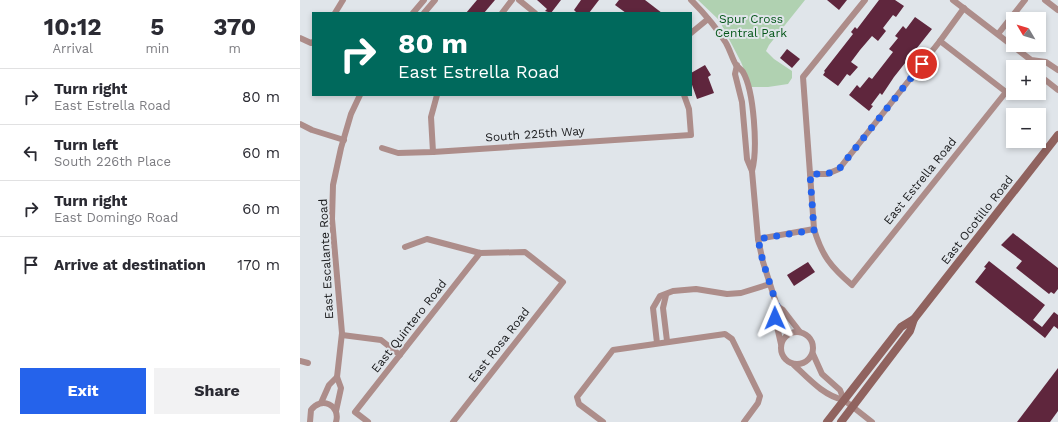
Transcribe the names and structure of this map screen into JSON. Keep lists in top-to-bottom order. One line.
{"streets":{"main road":["East Ocotillo Road"],"street":["South 225th Way","East Estrella Road","East Escalante Road","East Quintero Road","East Rosa Road"]},"crossings":[["East Quintero Road","East Rosa Road"]],"parks":["Spur Cross Central Park"],"north":"top left","page":{"eta":["10:12","Arrival","5","min","370","m"],"map_buttons":["+","−"],"turn":["80 m","East Estrella Road"],"list":[{"name":"Turn right","note":"East Estrella Road","value":"80 m"},{"name":"Turn left","note":"South 226th Place","value":"60 m"},{"name":"Turn right","note":"East Domingo Road","value":"60 m"},{"name":"Arrive at destination","value":"170 m"}],"buttons":["Exit","Share"]}}
